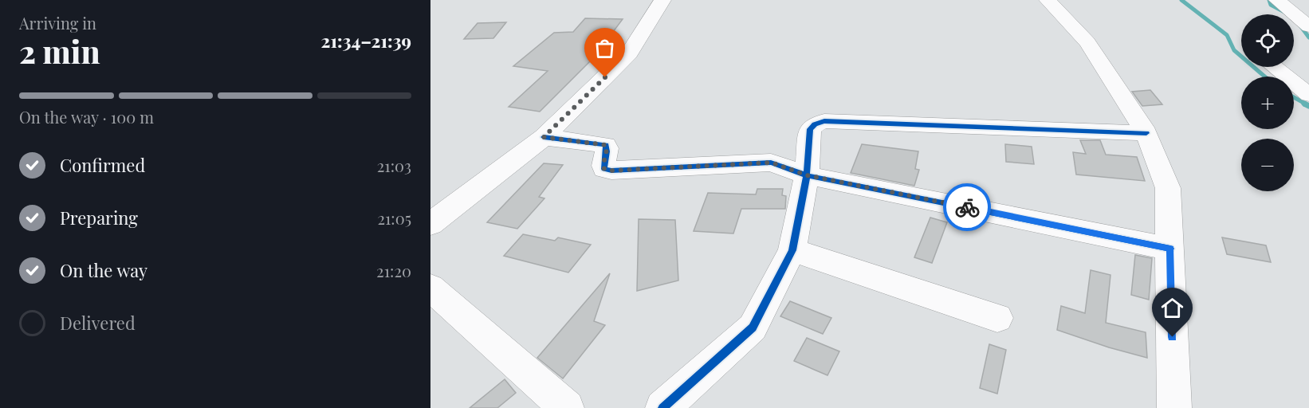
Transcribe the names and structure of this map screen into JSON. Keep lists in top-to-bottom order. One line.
{"page":{"heading":["2 min","Arriving in","21:34–21:39"],"map_buttons":["+","−"],"bar":"On the way · 100 m","list":[["Confirmed","21:03"],["Preparing","21:05"],["On the way","21:20"],"Delivered"]}}
